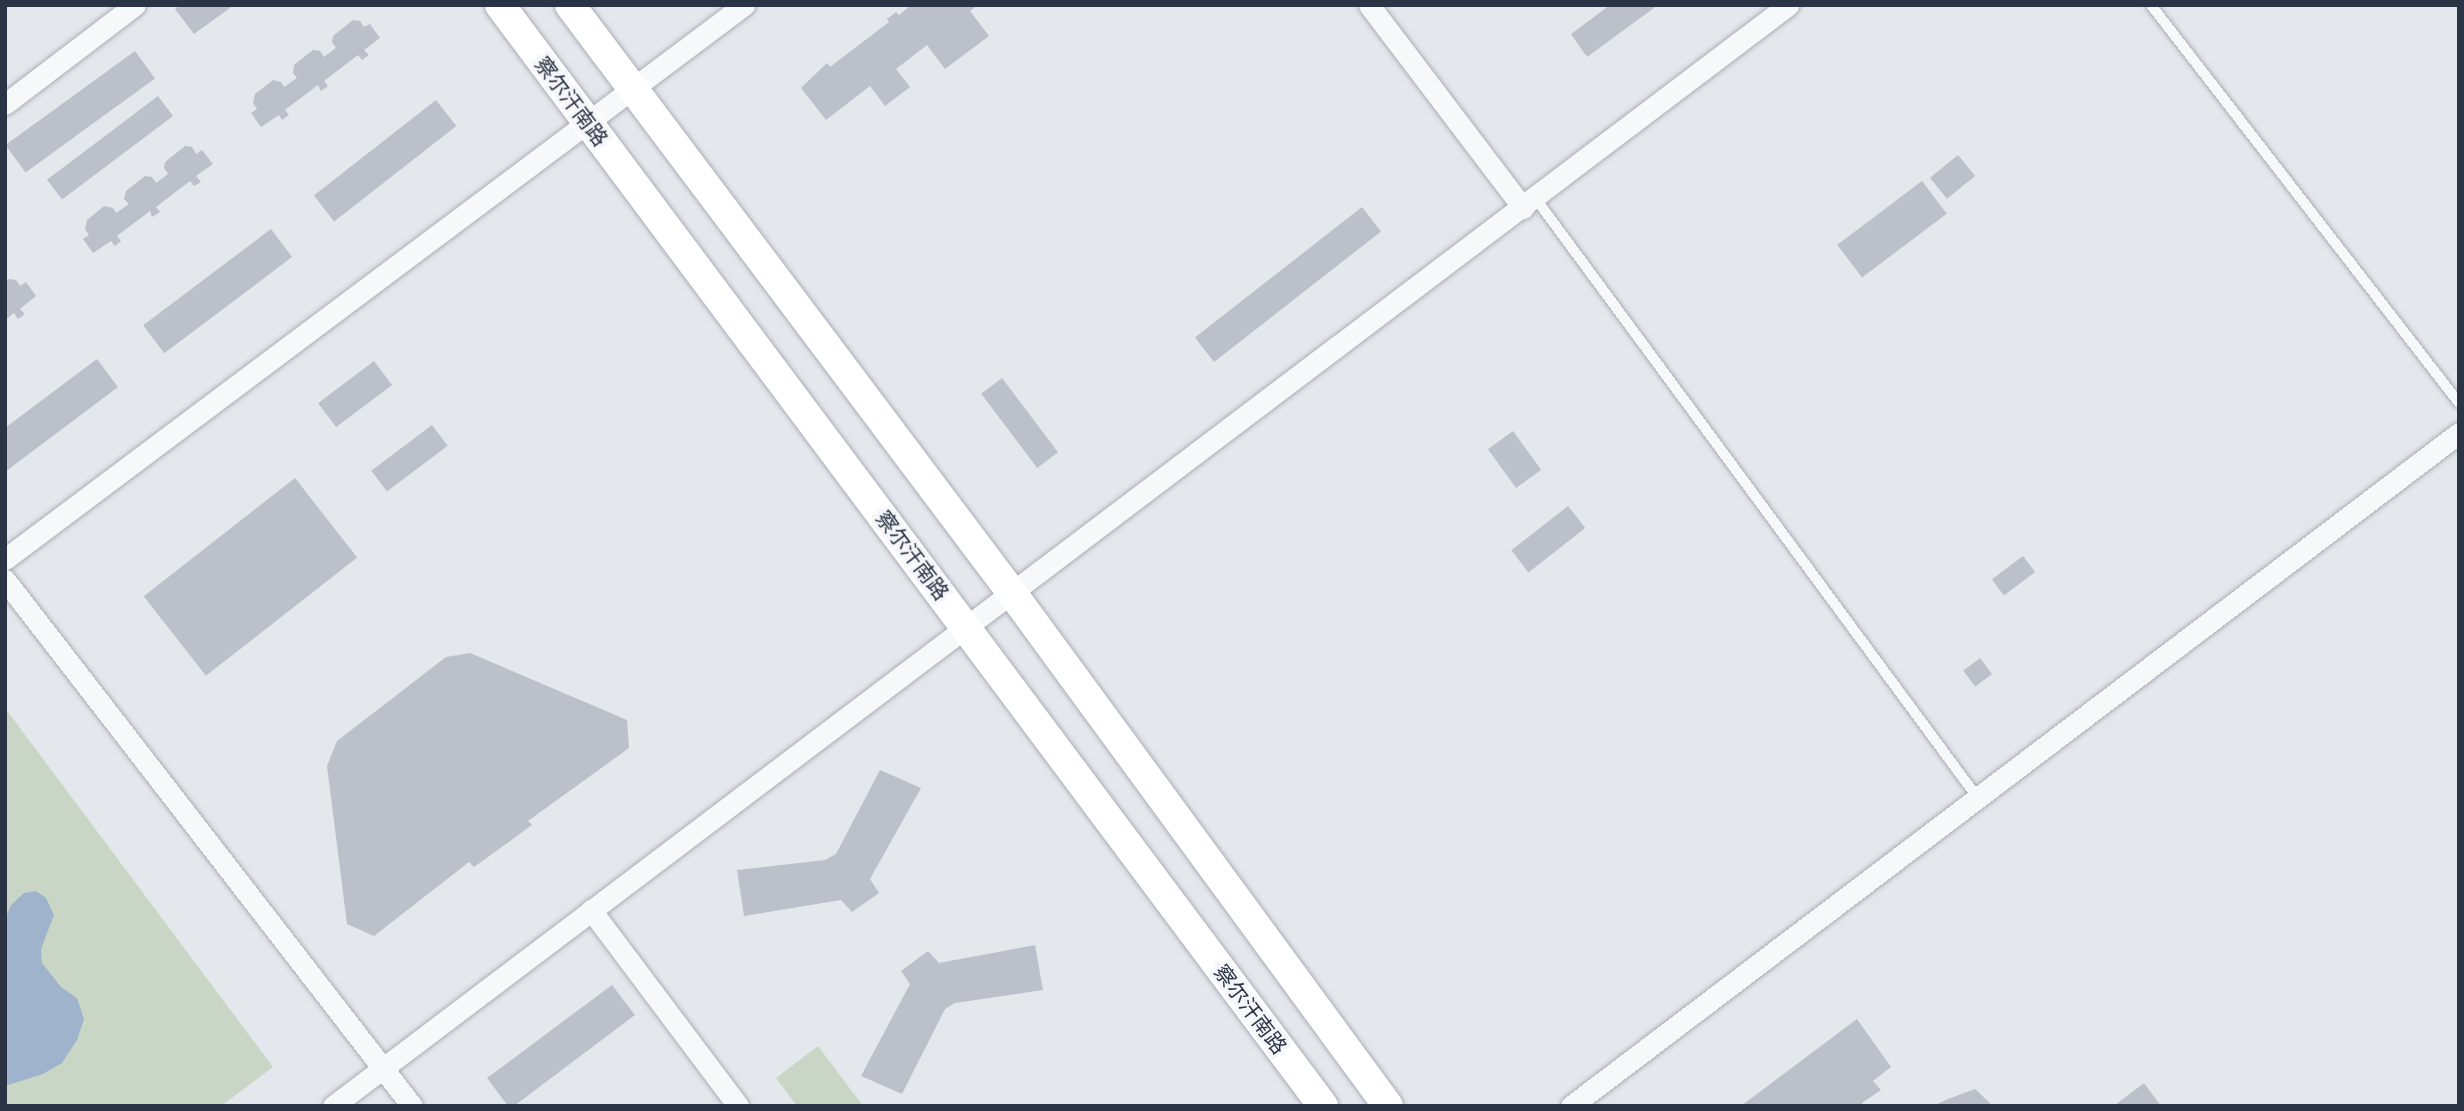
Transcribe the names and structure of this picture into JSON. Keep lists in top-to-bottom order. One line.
{"streets":{"main road":["察尔汗南路"]}}
